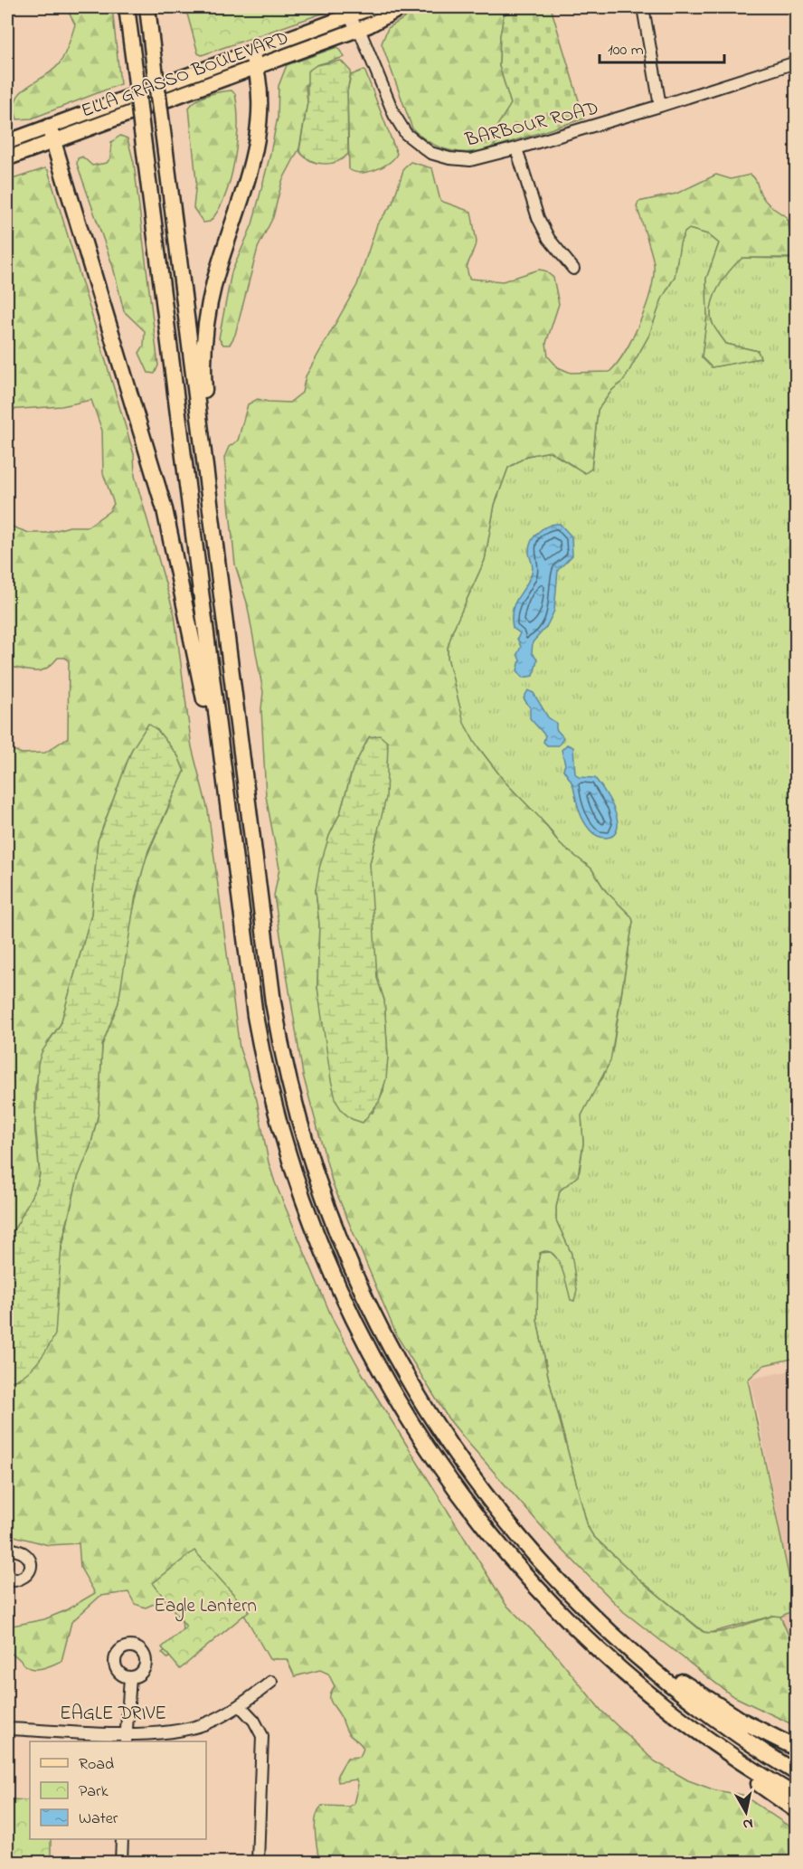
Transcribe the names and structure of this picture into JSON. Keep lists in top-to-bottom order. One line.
{"streets":{"main road":["ELLA GRASSO BOULEVARD"],"street":["BARBOUR ROAD","EAGLE DRIVE"]},"crossings":[["ELLA GRASSO BOULEVARD","BARBOUR ROAD"]],"parks":["Eagle Lantern"],"legend":["Road","Park","Water"],"scale_bar":"100 m","north":"bottom"}
